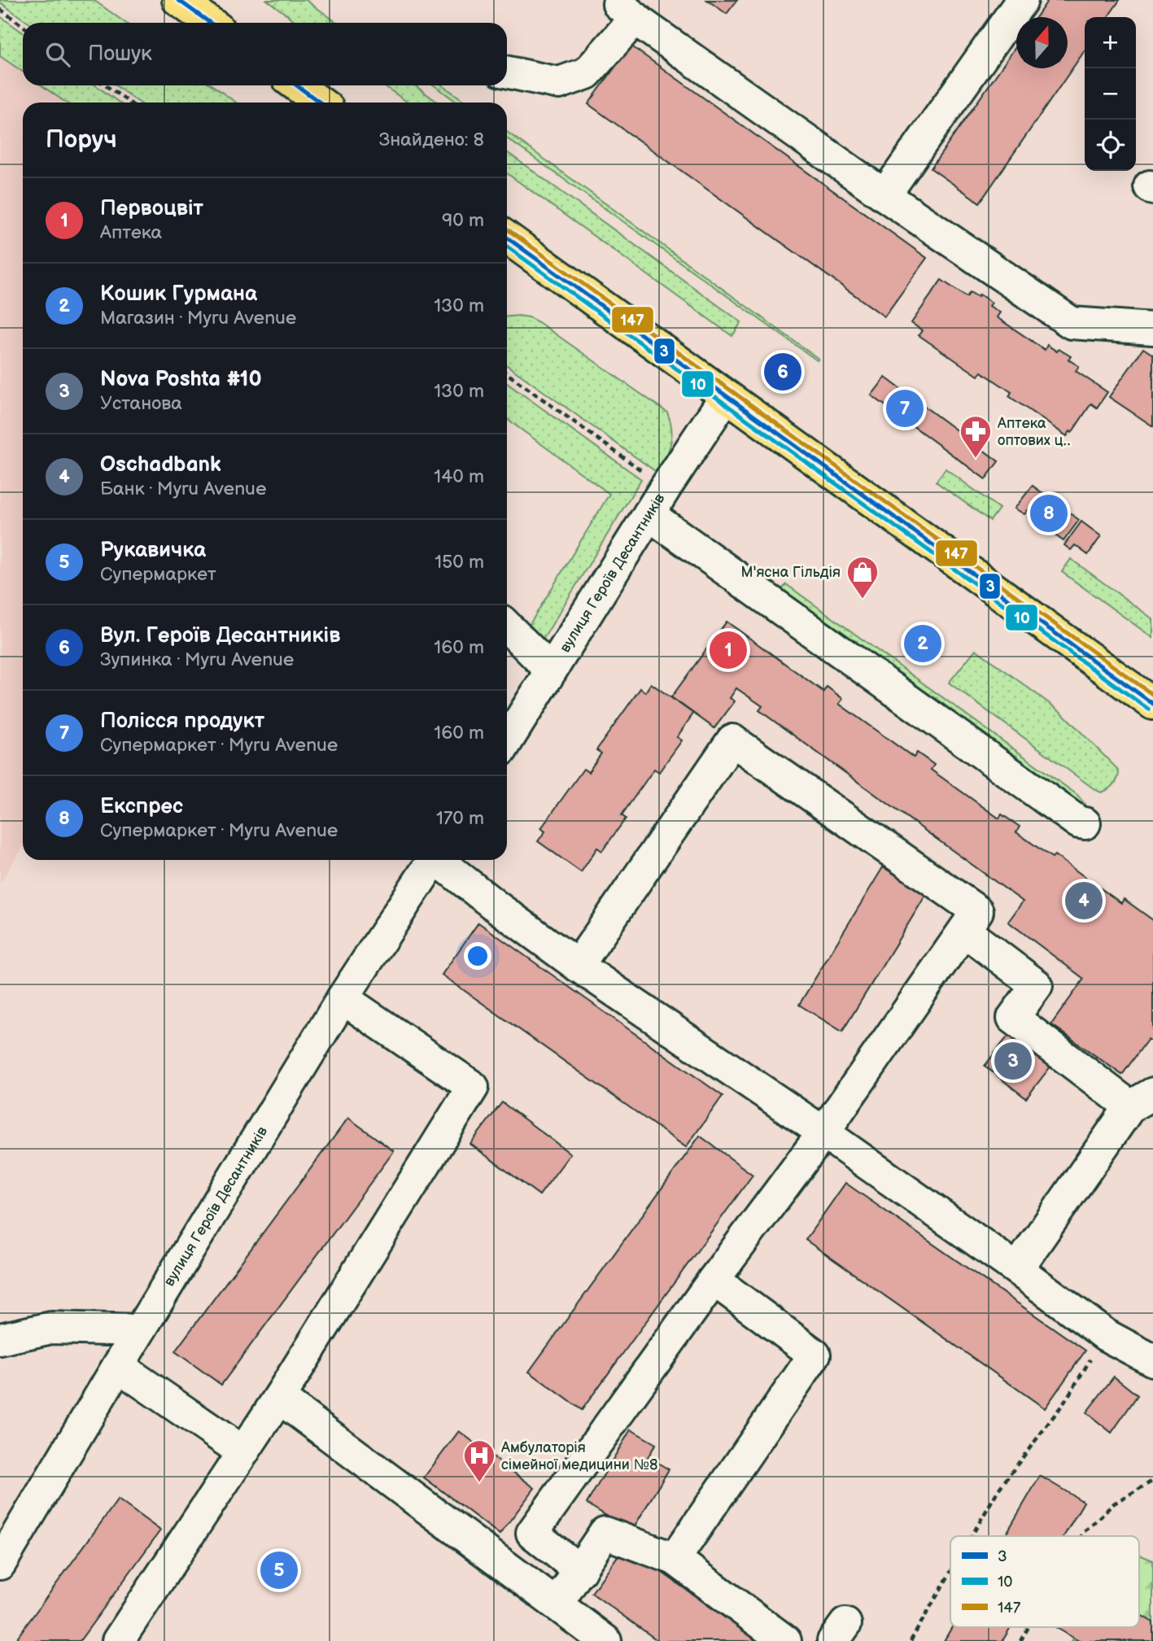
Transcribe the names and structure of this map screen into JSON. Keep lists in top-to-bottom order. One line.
{"streets":{"street":["вулиця Героїв Десантників"]},"places":{"pharmacy":["Аптека оптових ц‥"],"shop":["М'ясна Гільдія"],"hospital":["Амбулаторія сімейної медицини №8"]},"lines":["transit line 3","transit line 147","transit line 10"],"legend":["3","10","147"],"north":"top","page":{"map_buttons":["+","−"],"search":"Пошук","heading":["Поруч","Знайдено: 8"],"list":[{"mark":"1","name":"Первоцвіт","note":"Аптека","value":"90 m"},{"mark":"2","name":"Кошик Гурмана","note":"Магазин · Myru Avenue","value":"130 m"},{"mark":"3","name":"Nova Poshta #10","note":"Установа","value":"130 m"},{"mark":"4","name":"Oschadbank","note":"Банк · Myru Avenue","value":"140 m"},{"mark":"5","name":"Рукавичка","note":"Супермаркет","value":"150 m"},{"mark":"6","name":"Вул. Героїв Десантників","note":"Зупинка · Myru Avenue","value":"160 m"},{"mark":"7","name":"Полісся продукт","note":"Супермаркет · Myru Avenue","value":"160 m"},{"mark":"8","name":"Експрес","note":"Супермаркет · Myru Avenue","value":"170 m"}],"pins":["6","7","8","2","1","4","3","5"]}}
